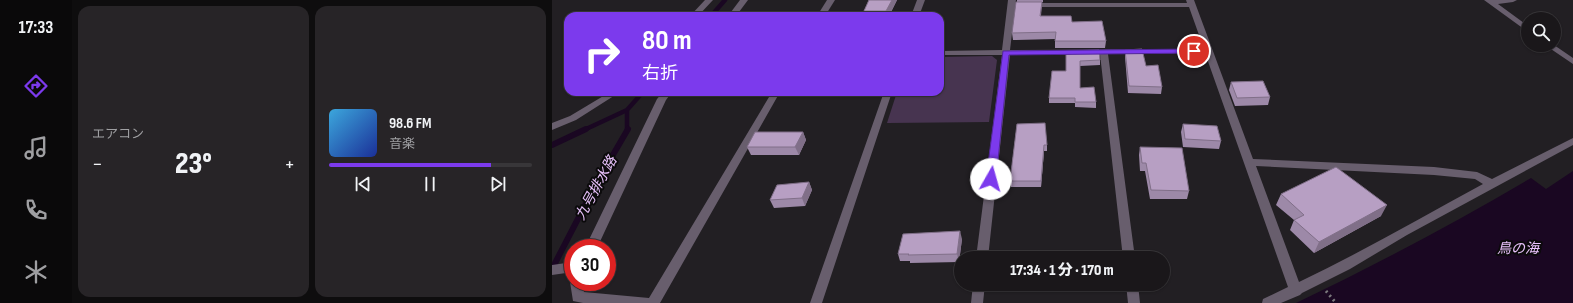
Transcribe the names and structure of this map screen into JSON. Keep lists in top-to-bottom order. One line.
{"water":["九号排水路","鳥の海"],"page":{"tabs":"17:33","tile":"エアコン","turn":["80 m","右折"],"song":["98.6 FM","音楽"],"heat":["−","23°","+"],"limit":"30","trip":"17:34 · 1 分 · 170 m"}}
